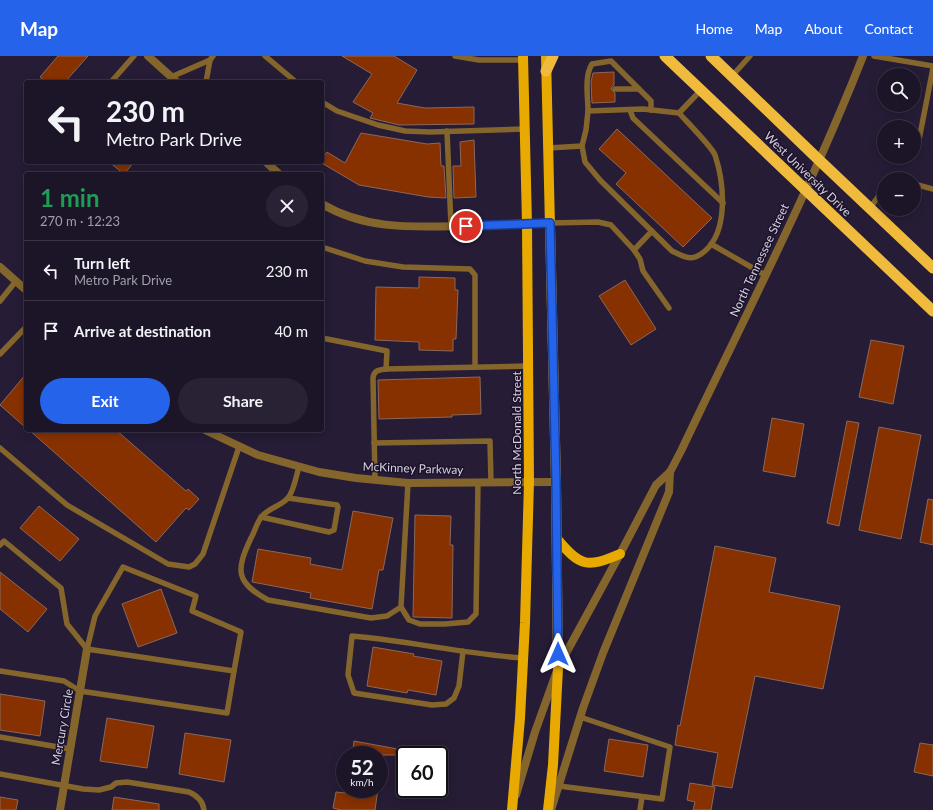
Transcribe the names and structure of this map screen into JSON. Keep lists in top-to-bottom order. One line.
{"streets":{"highway":["West University Drive"],"main road":["North McDonald Street"],"street":["North Tennessee Street","McKinney Parkway","Mercury Circle"]},"crossings":[["West University Drive","North Tennessee Street"],["North McDonald Street","McKinney Parkway"]],"page":{"header":"Map","nav":["Home","Map","About","Contact"],"map_buttons":["+","−"],"turn":["230 m","Metro Park Drive"],"heading":["1 min","270 m · 12:23"],"list":[{"name":"Turn left","note":"Metro Park Drive","value":"230 m"},{"name":"Arrive at destination","value":"40 m"}],"buttons":["Exit","Share"],"speed":"52 km/h","limit":"60"}}
